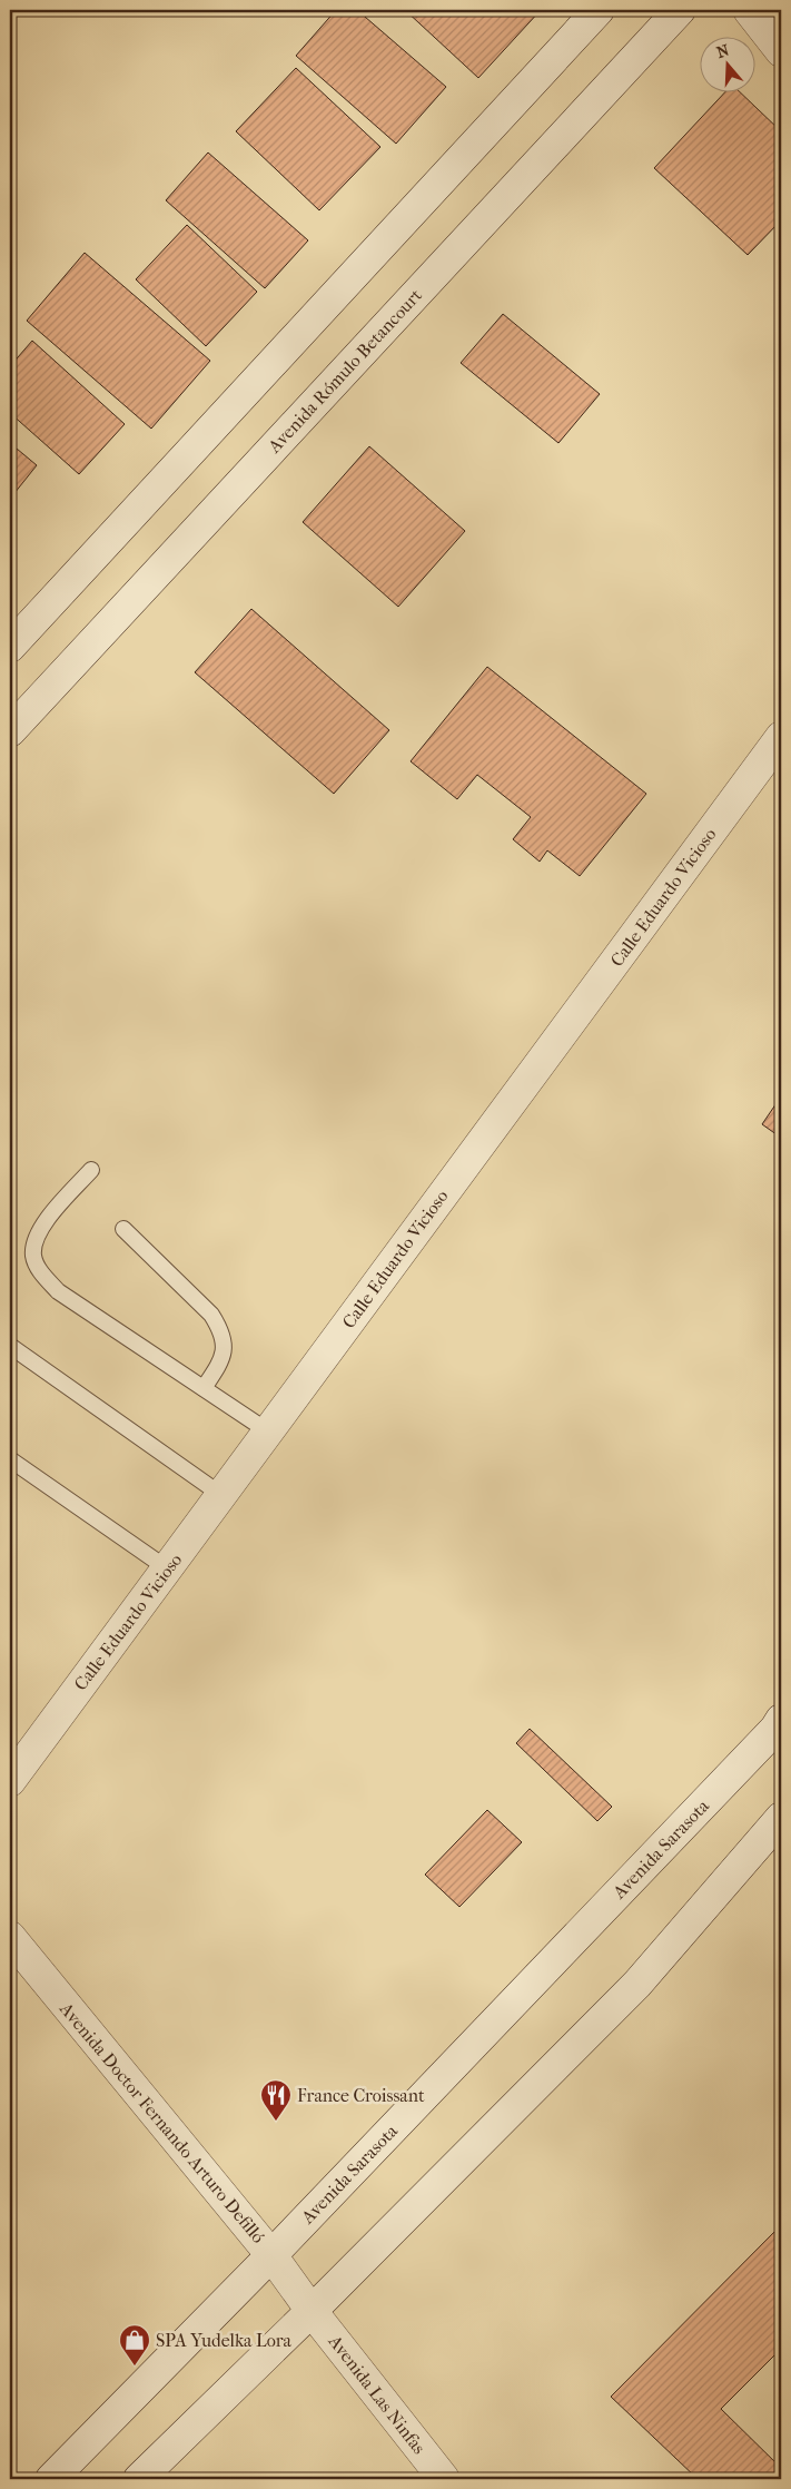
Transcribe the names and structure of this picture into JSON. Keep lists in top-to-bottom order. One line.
{"streets":{"main road":["Avenida Rómulo Betancourt","Calle Eduardo Vicioso","Avenida Sarasota","Avenida Doctor Fernando Arturo Defilló","Avenida Las Ninfas"]},"crossings":[["Avenida Sarasota","Avenida Doctor Fernando Arturo Defilló"],["Avenida Doctor Fernando Arturo Defilló","Avenida Las Ninfas"]],"places":{"restaurant":["France Croissant"],"shop":["SPA Yudelka Lora"]},"north":"top"}
